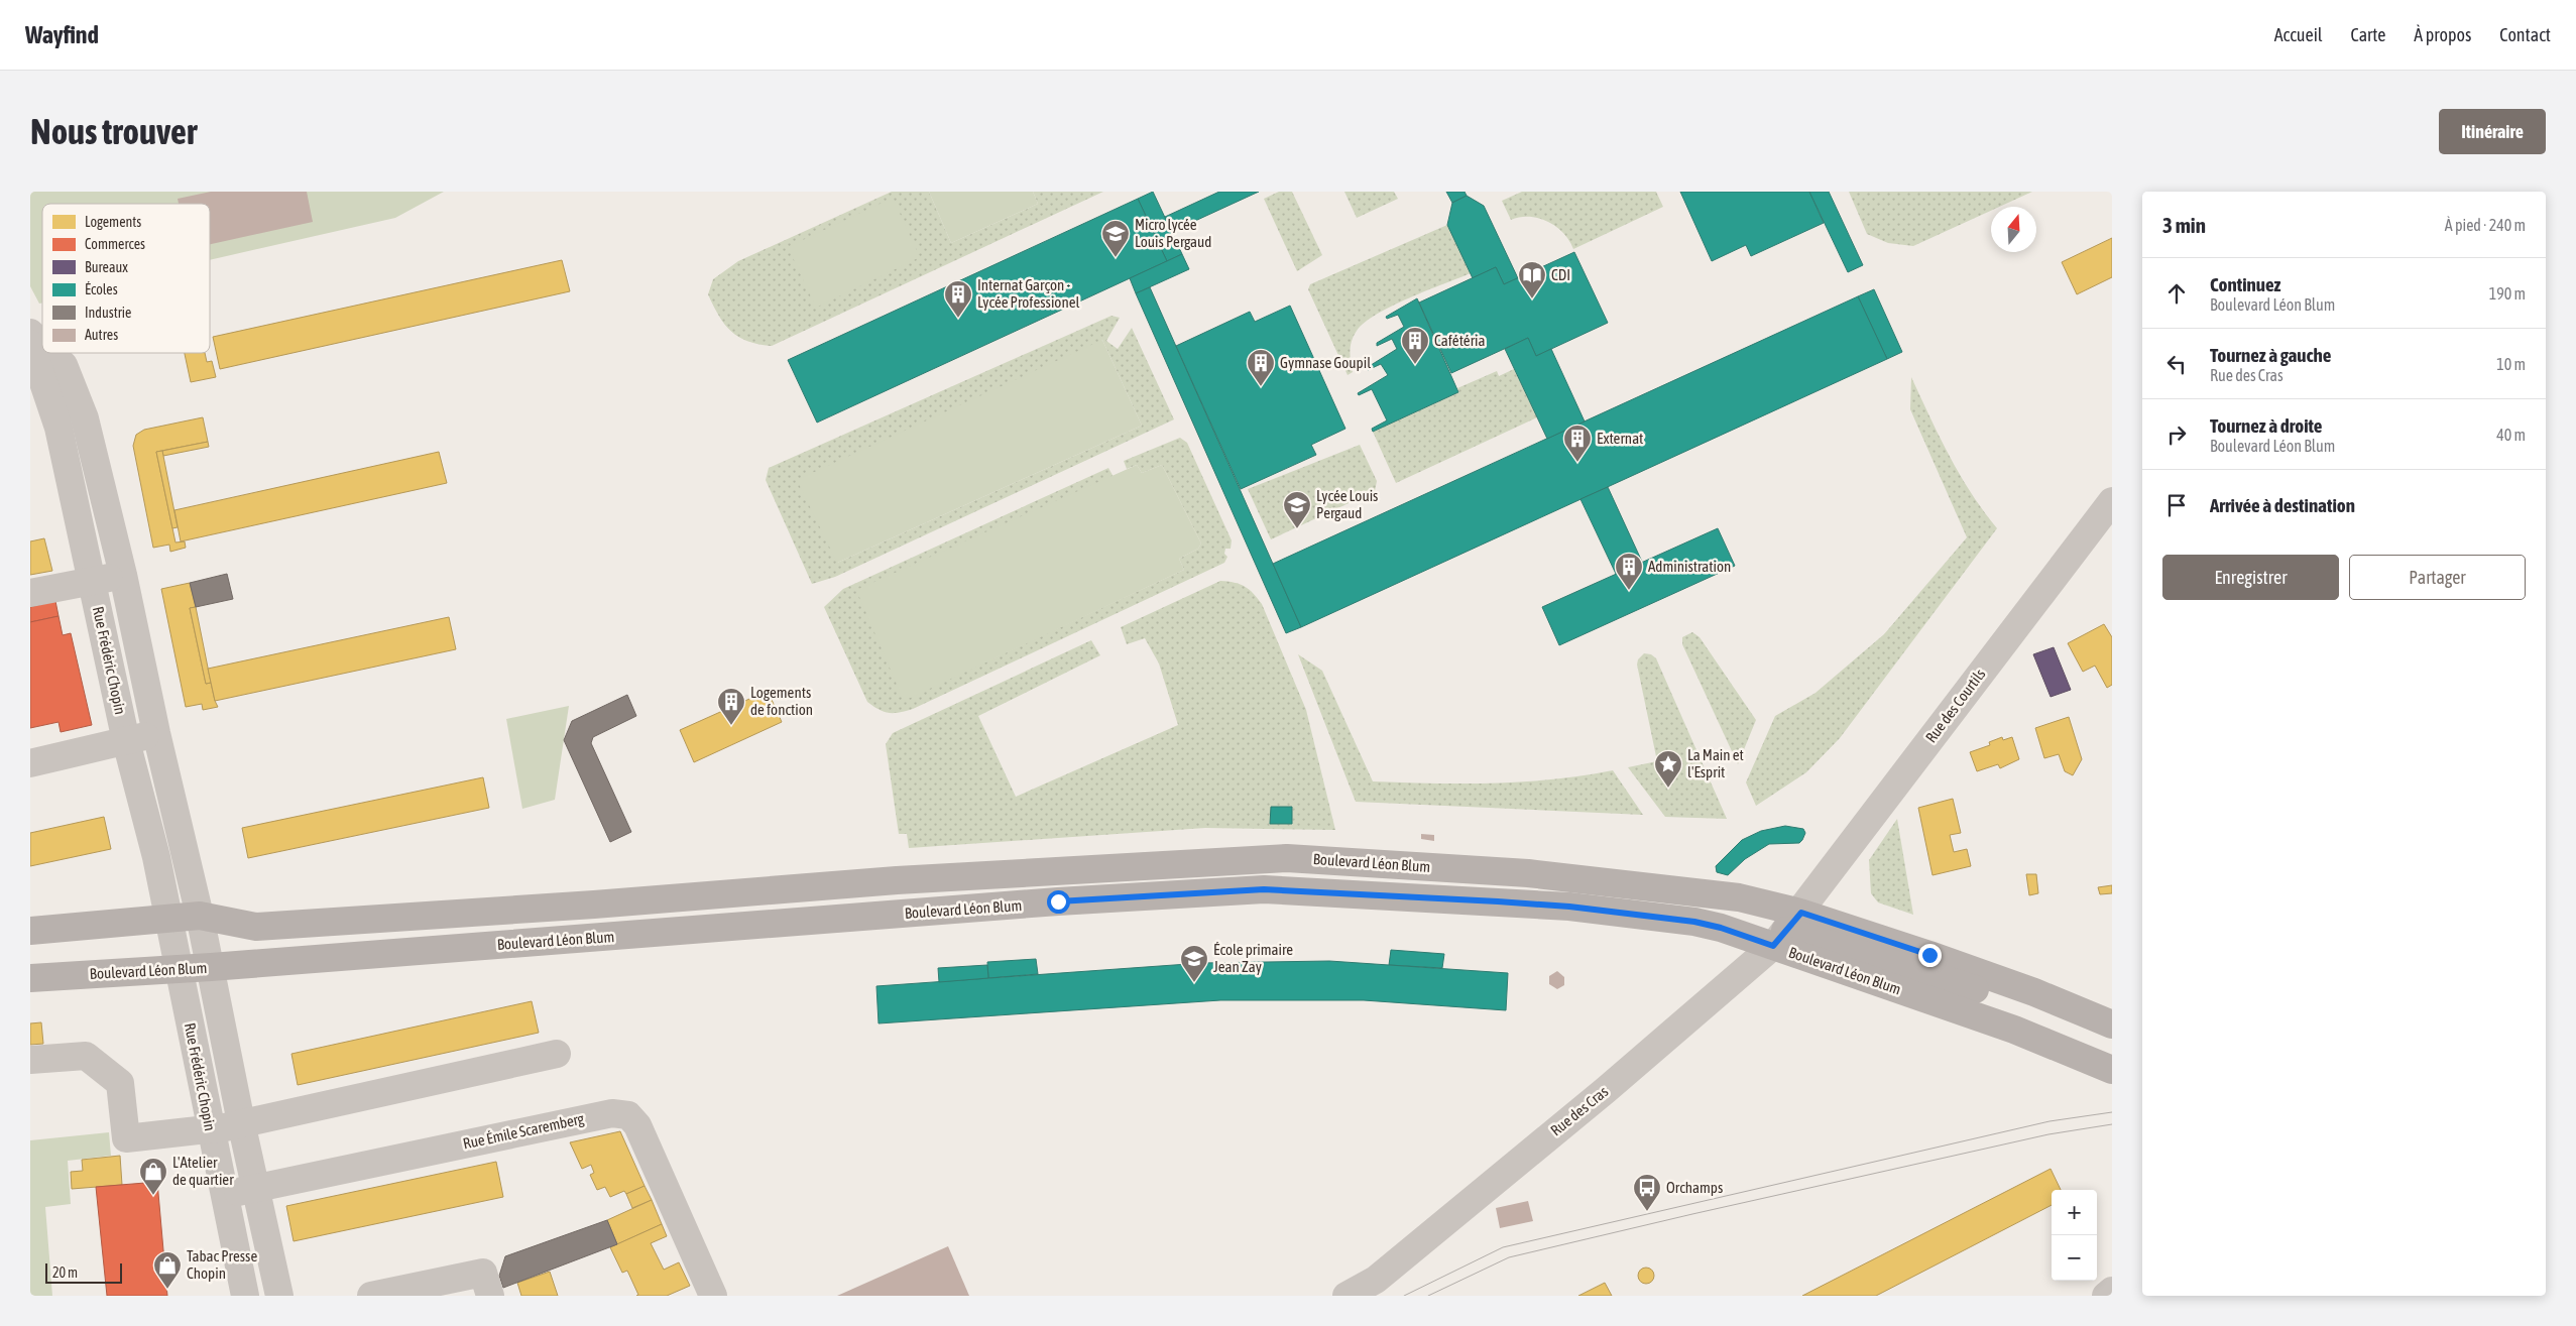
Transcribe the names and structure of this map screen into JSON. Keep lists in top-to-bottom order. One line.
{"streets":{"main road":["Boulevard Léon Blum"],"street":["Rue Frédéric Chopin","Rue des Courtils","Rue des Cras","Rue Émile Scaremberg"]},"crossings":[["Rue Frédéric Chopin","Boulevard Léon Blum"],["Rue Frédéric Chopin","Rue Émile Scaremberg"],["Rue des Courtils","Boulevard Léon Blum"],["Rue des Courtils","Rue des Cras"],["Boulevard Léon Blum","Rue des Cras"]],"places":{"school or university":["Micro lycée Louis Pergaud","Lycée Louis Pergaud","École primaire Jean Zay"],"library":["CDI"],"building":["Internat Garçon - Lycée Professionel","Cafétéria","Gymnase Goupil","Externat","Administration","Logements de fonction"],"place":["La Main et l'Esprit"],"shop":["L'Atelier de quartier","Tabac Presse Chopin"],"bus stop":["Orchamps"]},"legend":["Logements","Commerces","Bureaux","Écoles","Industrie","Autres"],"scale_bar":"20 m","north":"top","page":{"header":"Wayfind","nav":["Accueil","Carte","À propos","Contact"],"buttons":["Itinéraire",["Enregistrer","Partager"]],"title":"Nous trouver","heading":["3 min","À pied · 240 m"],"list":[["Continuez","Boulevard Léon Blum","190 m"],["Tournez à gauche","Rue des Cras","10 m"],["Tournez à droite","Boulevard Léon Blum","40 m"],"Arrivée à destination"],"map_buttons":["+","−"],"scale":"20 m"}}
